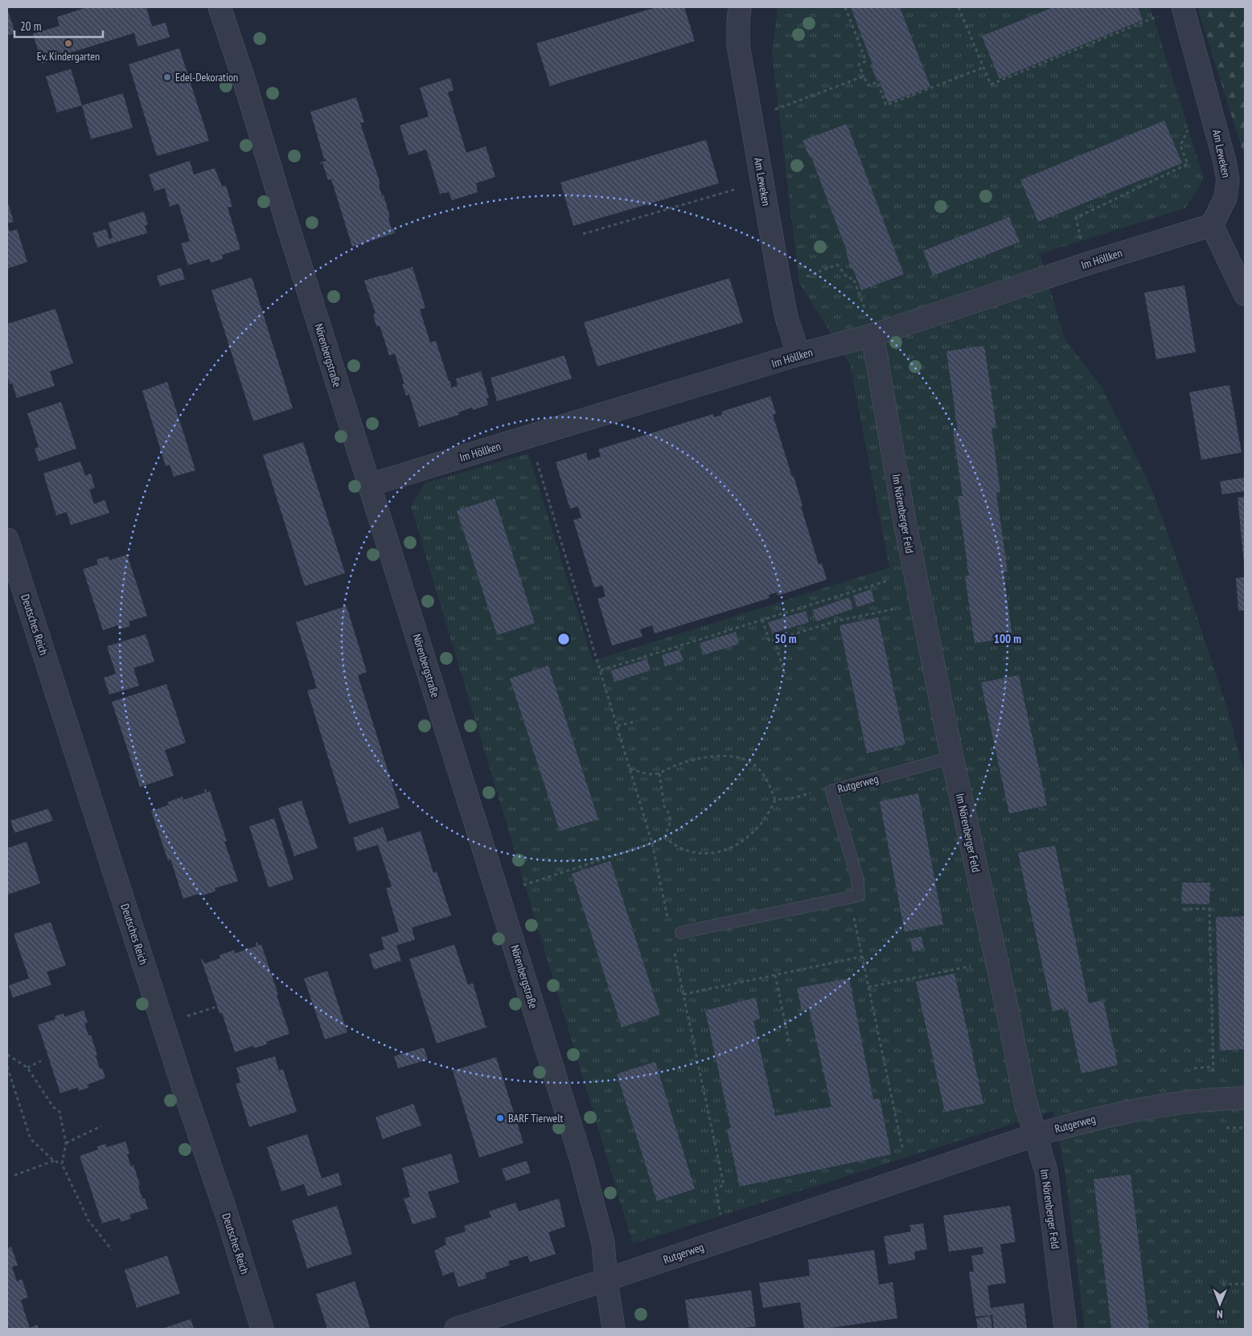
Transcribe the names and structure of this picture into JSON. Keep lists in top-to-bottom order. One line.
{"streets":{"street":["Am Leweken","Im Höllken","Nörenbergstraße","Im Nörenberger Feld","Deutsches Reich","Rutgerweg"]},"crossings":[["Am Leweken","Im Höllken"],["Im Höllken","Nörenbergstraße"],["Im Höllken","Im Nörenberger Feld"],["Nörenbergstraße","Rutgerweg"],["Im Nörenberger Feld","Rutgerweg"]],"places":["Ev. Kindergarten","Edel-Dekoration","BARF Tierwelt"],"scale_bar":"20 m","north":"bottom","rings":["50 m","100 m"]}
